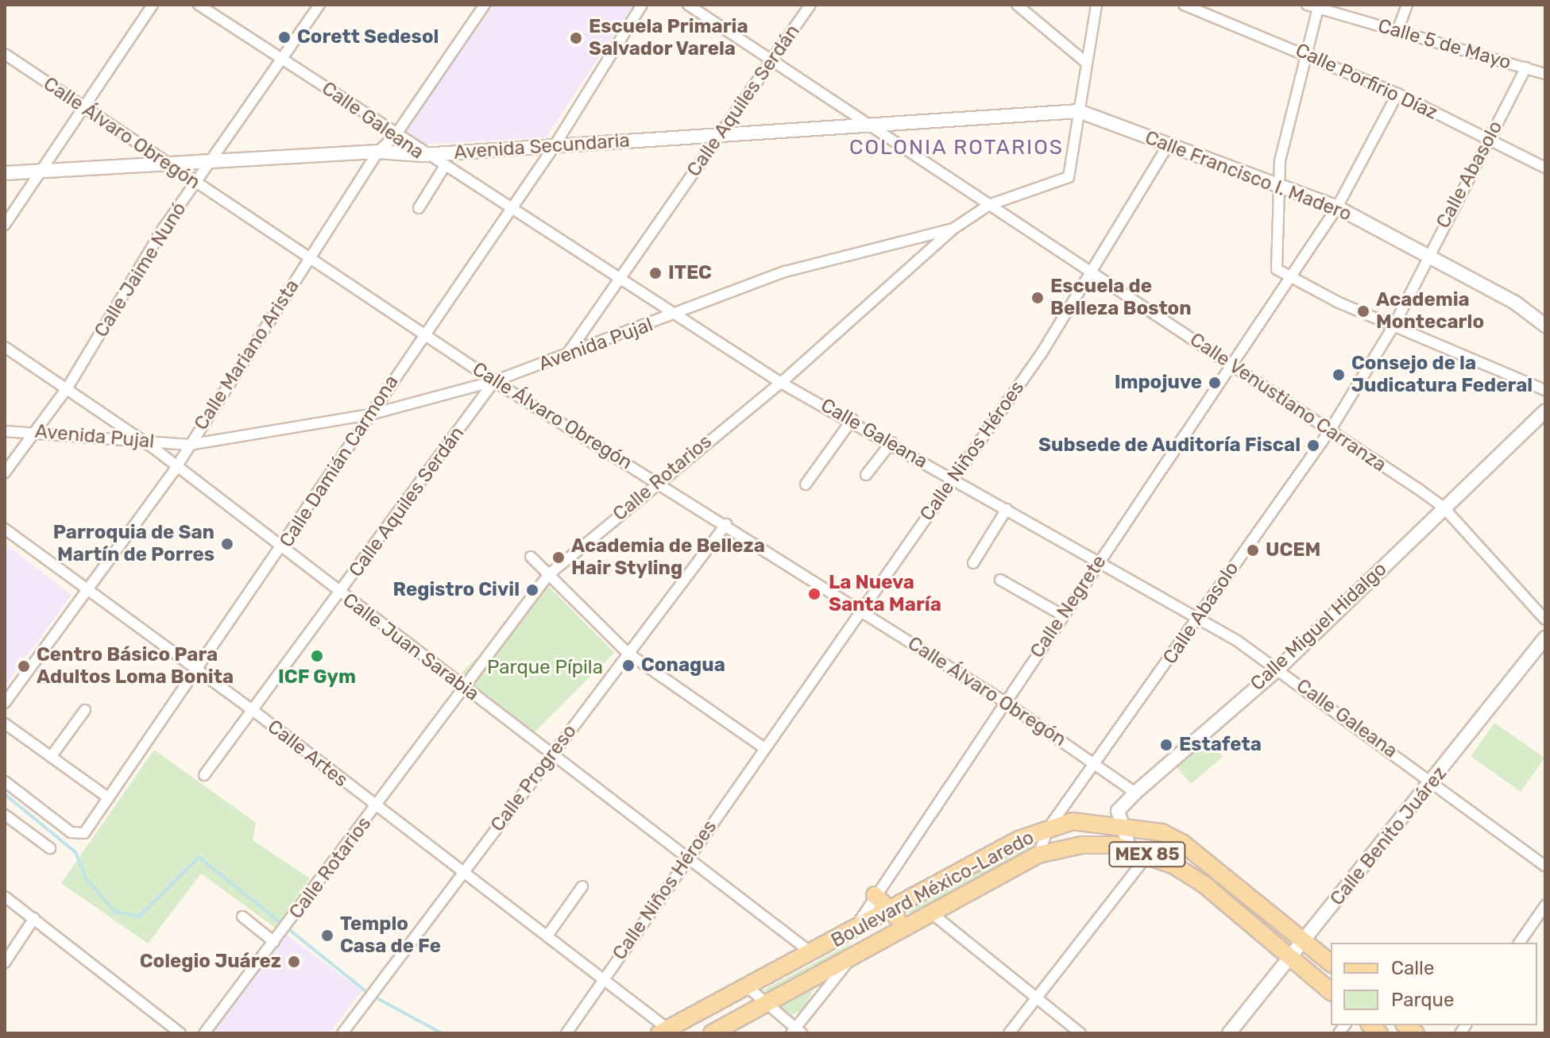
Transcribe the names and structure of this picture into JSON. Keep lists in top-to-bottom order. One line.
{"streets":{"main road":["MEX 85","Boulevard México-Laredo"],"street":["Calle 5 de Mayo","Calle Porfirio Díaz","Calle Aquiles Serdán","Calle Galeana","Calle Álvaro Obregón","Avenida Secundaria","Calle Abasolo","Calle Francisco I. Madero","Calle Jaime Nunó","Avenida Pujal","Calle Mariano Arista","Calle Venustiano Carranza","Calle Niños Héroes","Calle Damián Carmona","Calle Rotarios","Calle Negrete","Calle Miguel Hidalgo","Calle Juan Sarabia","Calle Artes","Calle Progreso","Calle Benito Juárez"]},"crossings":[["Calle 5 de Mayo","Calle Abasolo"],["Calle Porfirio Díaz","Calle Abasolo"],["Calle Porfirio Díaz","Calle Negrete"],["Calle Aquiles Serdán","Calle Galeana"],["Calle Aquiles Serdán","Calle Álvaro Obregón"],["Calle Aquiles Serdán","Avenida Secundaria"],["Calle Aquiles Serdán","Avenida Pujal"],["Calle Aquiles Serdán","Calle Venustiano Carranza"],["Calle Aquiles Serdán","Calle Juan Sarabia"],["Calle Aquiles Serdán","Calle Artes"],["Calle Galeana","Avenida Secundaria"],["Calle Galeana","Calle Abasolo"],["Calle Galeana","Calle Jaime Nunó"],["Calle Galeana","Avenida Pujal"],["Calle Galeana","Calle Mariano Arista"],["Calle Galeana","Calle Niños Héroes"],["Calle Galeana","Calle Damián Carmona"],["Calle Galeana","Calle Rotarios"],["Calle Galeana","Calle Negrete"],["Calle Galeana","Calle Miguel Hidalgo"],["Calle Galeana","Calle Benito Juárez"],["Calle Álvaro Obregón","Avenida Secundaria"],["Calle Álvaro Obregón","Calle Abasolo"],["Calle Álvaro Obregón","Calle Jaime Nunó"],["Calle Álvaro Obregón","Avenida Pujal"],["Calle Álvaro Obregón","Calle Mariano Arista"],["Calle Álvaro Obregón","Calle Niños Héroes"],["Calle Álvaro Obregón","Calle Damián Carmona"],["Calle Álvaro Obregón","Calle Rotarios"],["Calle Álvaro Obregón","Calle Negrete"],["Calle Álvaro Obregón","Calle Miguel Hidalgo"],["Calle Álvaro Obregón","Calle Progreso"],["Avenida Secundaria","Calle Francisco I. Madero"],["Avenida Secundaria","Calle Jaime Nunó"],["Avenida Secundaria","Calle Mariano Arista"],["Avenida Secundaria","Calle Venustiano Carranza"],["Avenida Secundaria","Calle Damián Carmona"],["Avenida Secundaria","Calle Rotarios"],["Calle Abasolo","Calle Francisco I. Madero"],["Calle Abasolo","Calle Venustiano Carranza"],["Calle Abasolo","Boulevard México-Laredo"],["Calle Francisco I. Madero","Calle Niños Héroes"],["Calle Francisco I. Madero","Calle Rotarios"],["Calle Francisco I. Madero","Calle Negrete"],["Calle Jaime Nunó","Avenida Pujal"],["Calle Jaime Nunó","Calle Juan Sarabia"],["Avenida Pujal","Calle Mariano Arista"],["Avenida Pujal","Calle Damián Carmona"],["Avenida Pujal","Calle Rotarios"],["Avenida Pujal","Calle Juan Sarabia"],["Calle Mariano Arista","Calle Juan Sarabia"],["Calle Mariano Arista","Calle Artes"],["Calle Venustiano Carranza","Calle Niños Héroes"],["Calle Venustiano Carranza","Calle Rotarios"],["Calle Venustiano Carranza","Calle Negrete"],["Calle Venustiano Carranza","Calle Miguel Hidalgo"],["Calle Niños Héroes","Calle Juan Sarabia"],["Calle Niños Héroes","Calle Artes"],["Calle Damián Carmona","Calle Juan Sarabia"],["Calle Damián Carmona","Calle Artes"],["Calle Rotarios","Calle Juan Sarabia"],["Calle Rotarios","Calle Artes"],["Calle Negrete","Boulevard México-Laredo"],["Calle Miguel Hidalgo","Boulevard México-Laredo"],["Calle Juan Sarabia","Calle Progreso"],["Calle Juan Sarabia","Boulevard México-Laredo"],["Calle Artes","Calle Progreso"],["Calle Artes","Boulevard México-Laredo"],["Calle Benito Juárez","Boulevard México-Laredo"]],"districts":["COLONIA ROTARIOS"],"parks":["Parque Pípila"],"places":["Corett Sedesol","Escuela Primaria Salvador Varela","ITEC","Escuela de Belleza Boston","Academia Montecarlo","Consejo de la Judicatura Federal","Impojuve","Subsede de Auditoría Fiscal","Parroquia de San Martín de Porres","UCEM","Academia de Belleza Hair Styling","Registro Civil","La Nueva Santa María","ICF Gym","Conagua","Centro Básico Para Adultos Loma Bonita","Estafeta","Templo Casa de Fe","Colegio Juárez"],"legend":["Calle","Parque"]}
